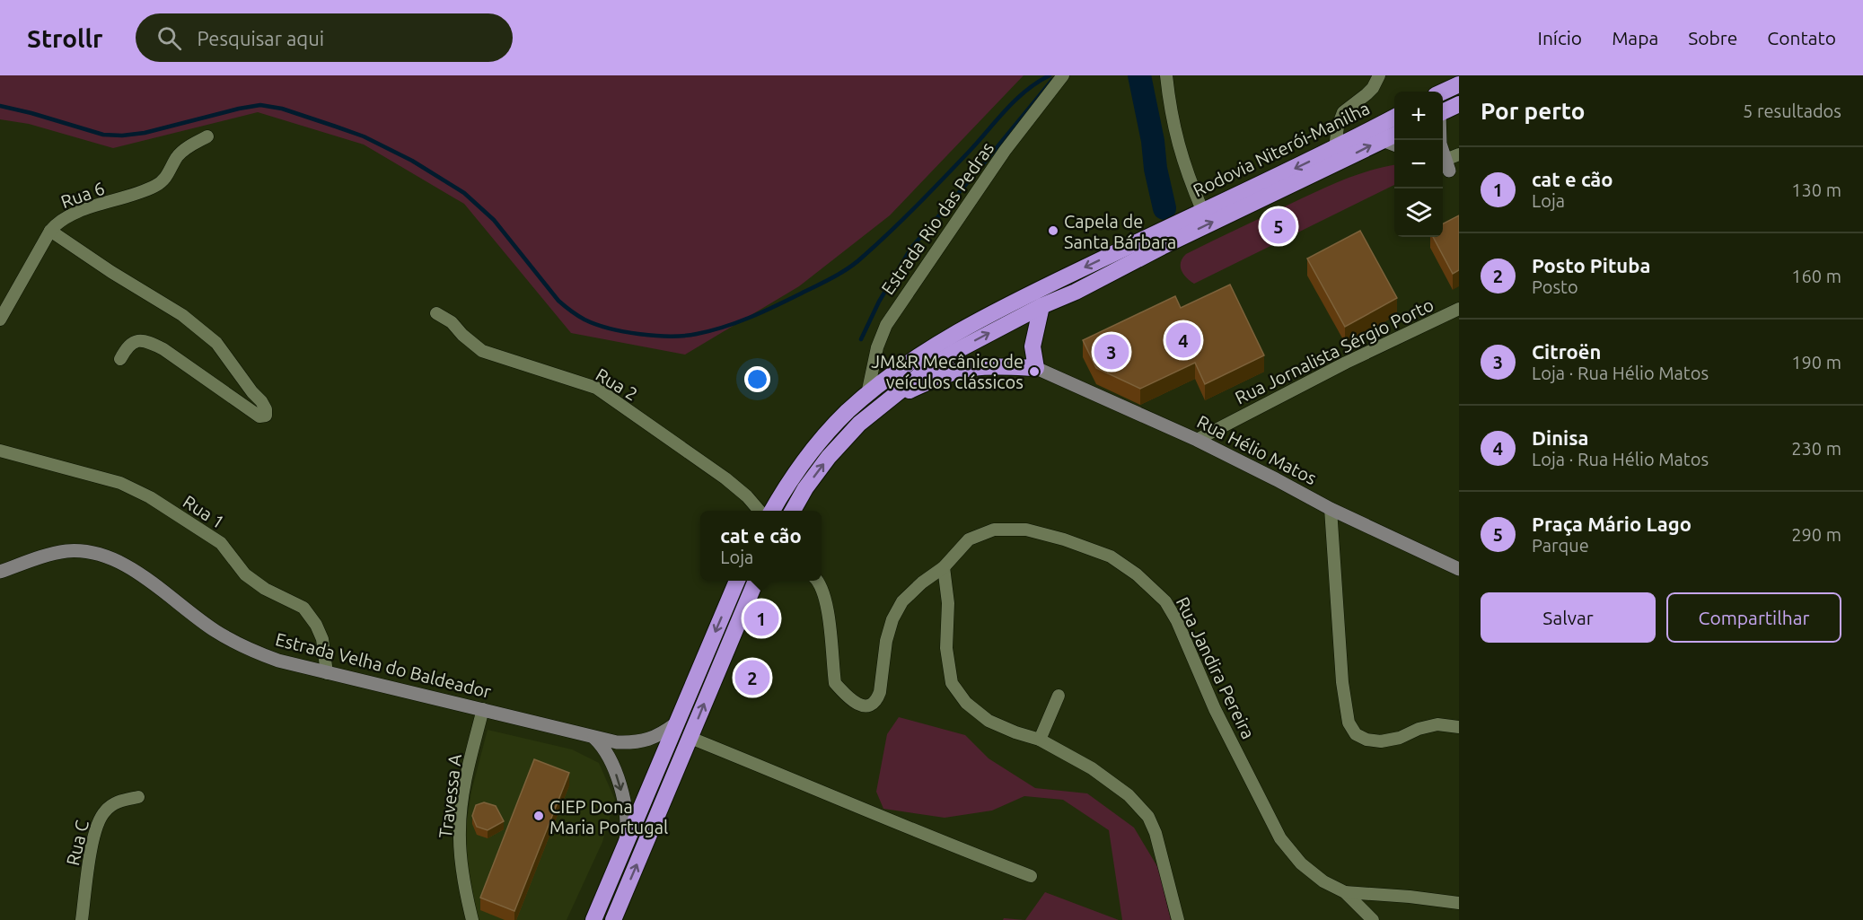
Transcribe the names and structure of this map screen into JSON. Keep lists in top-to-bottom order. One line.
{"streets":{"highway":["Rodovia Niterói-Manilha"],"main road":["Rua Hélio Matos","Estrada Velha do Baldeador"],"street":["Rua 6","Estrada Rio das Pedras","Rua Jornalista Sérgio Porto","Rua 2","Rua 1","Rua Jandira Pereira","Travessa A","Rua C"]},"crossings":[["Rodovia Niterói-Manilha","Estrada Rio das Pedras"],["Rua Jornalista Sérgio Porto","Rua Hélio Matos"],["Rua 1","Estrada Velha do Baldeador"],["Estrada Velha do Baldeador","Travessa A"]],"places":["Capela de Santa Bárbara","JM&R Mecânico de veículos clássicos","CIEP Dona Maria Portugal"],"page":{"header":"Strollr","search":"Pesquisar aqui","nav":["Início","Mapa","Sobre","Contato"],"heading":["Por perto","5 resultados"],"map_buttons":["+","−"],"list":[{"mark":"1","name":"cat e cão","note":"Loja","value":"130 m"},{"mark":"2","name":"Posto Pituba","note":"Posto","value":"160 m"},{"mark":"3","name":"Citroën","note":"Loja · Rua Hélio Matos","value":"190 m"},{"mark":"4","name":"Dinisa","note":"Loja · Rua Hélio Matos","value":"230 m"},{"mark":"5","name":"Praça Mário Lago","note":"Parque","value":"290 m"}],"pins":["5","4","3","1","2"],"popup":["cat e cão","Loja"],"buttons":["Salvar","Compartilhar"]}}
